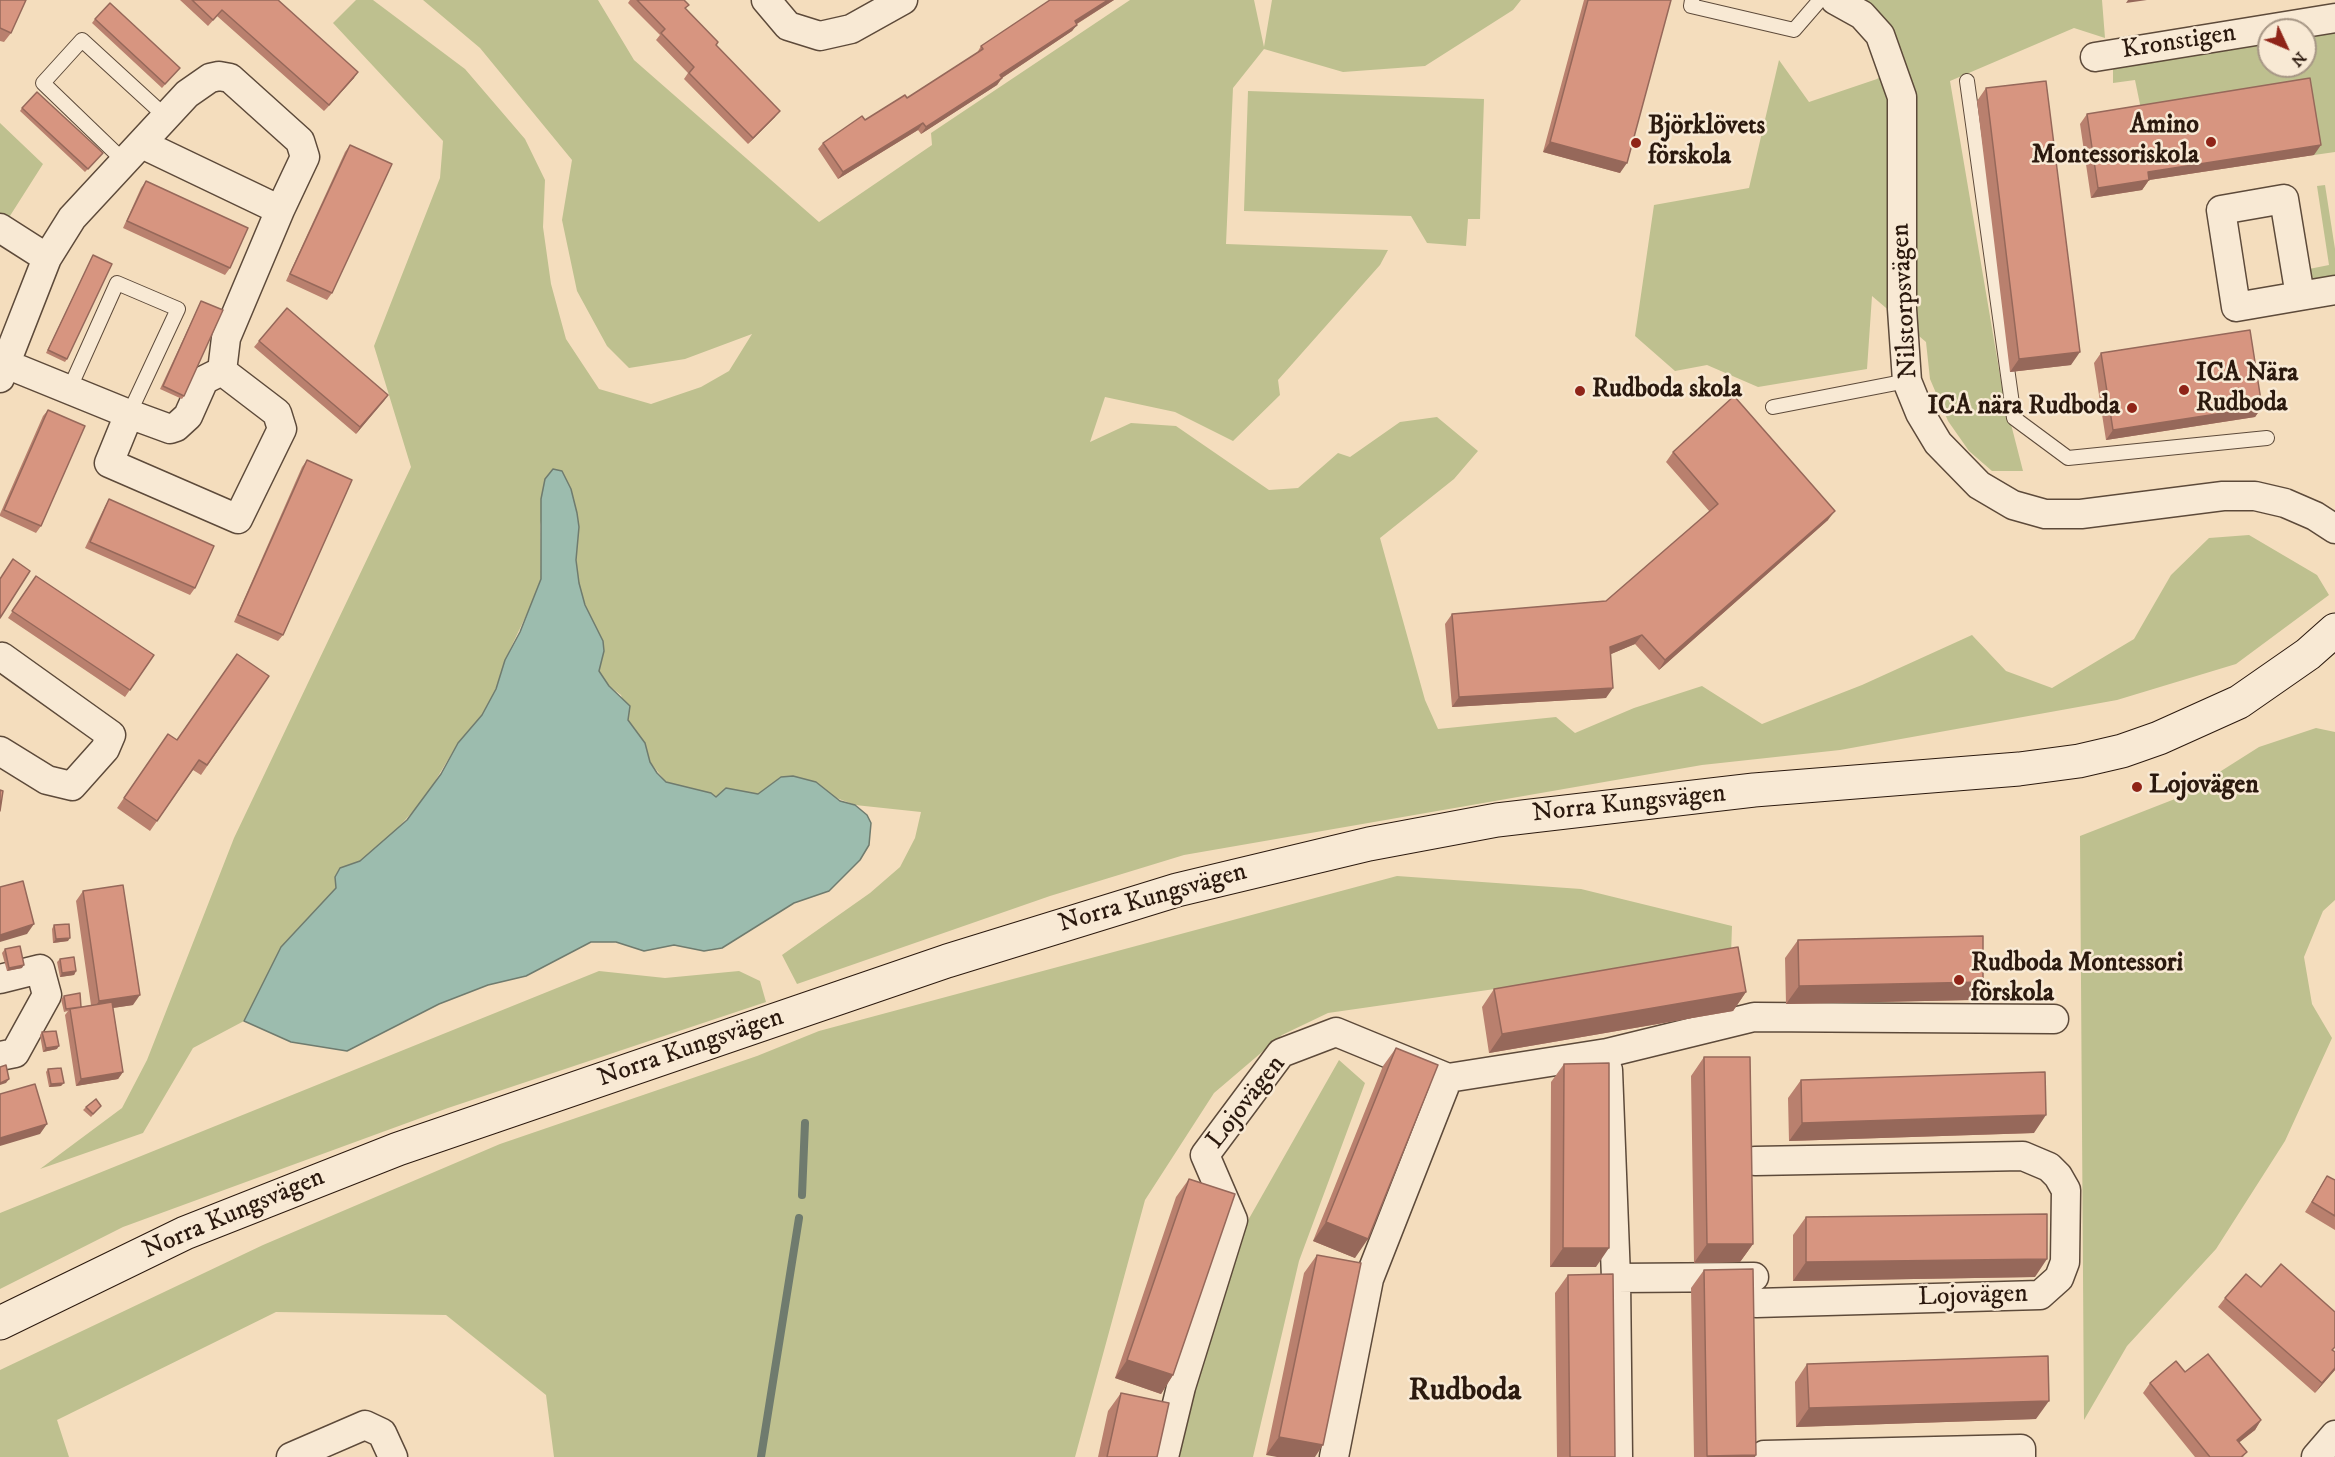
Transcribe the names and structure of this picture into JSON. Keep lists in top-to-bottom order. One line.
{"streets":{"main road":["Norra Kungsvägen"],"street":["Kronstigen","Nilstorpsvägen","Lojovägen"]},"districts":["Rudboda"],"places":["Amino Montessoriskola","Björklövets förskola","ICA Nära Rudboda","Rudboda skola","ICA nära Rudboda","Lojovägen","Rudboda Montessori förskola"],"north":"bottom right"}
